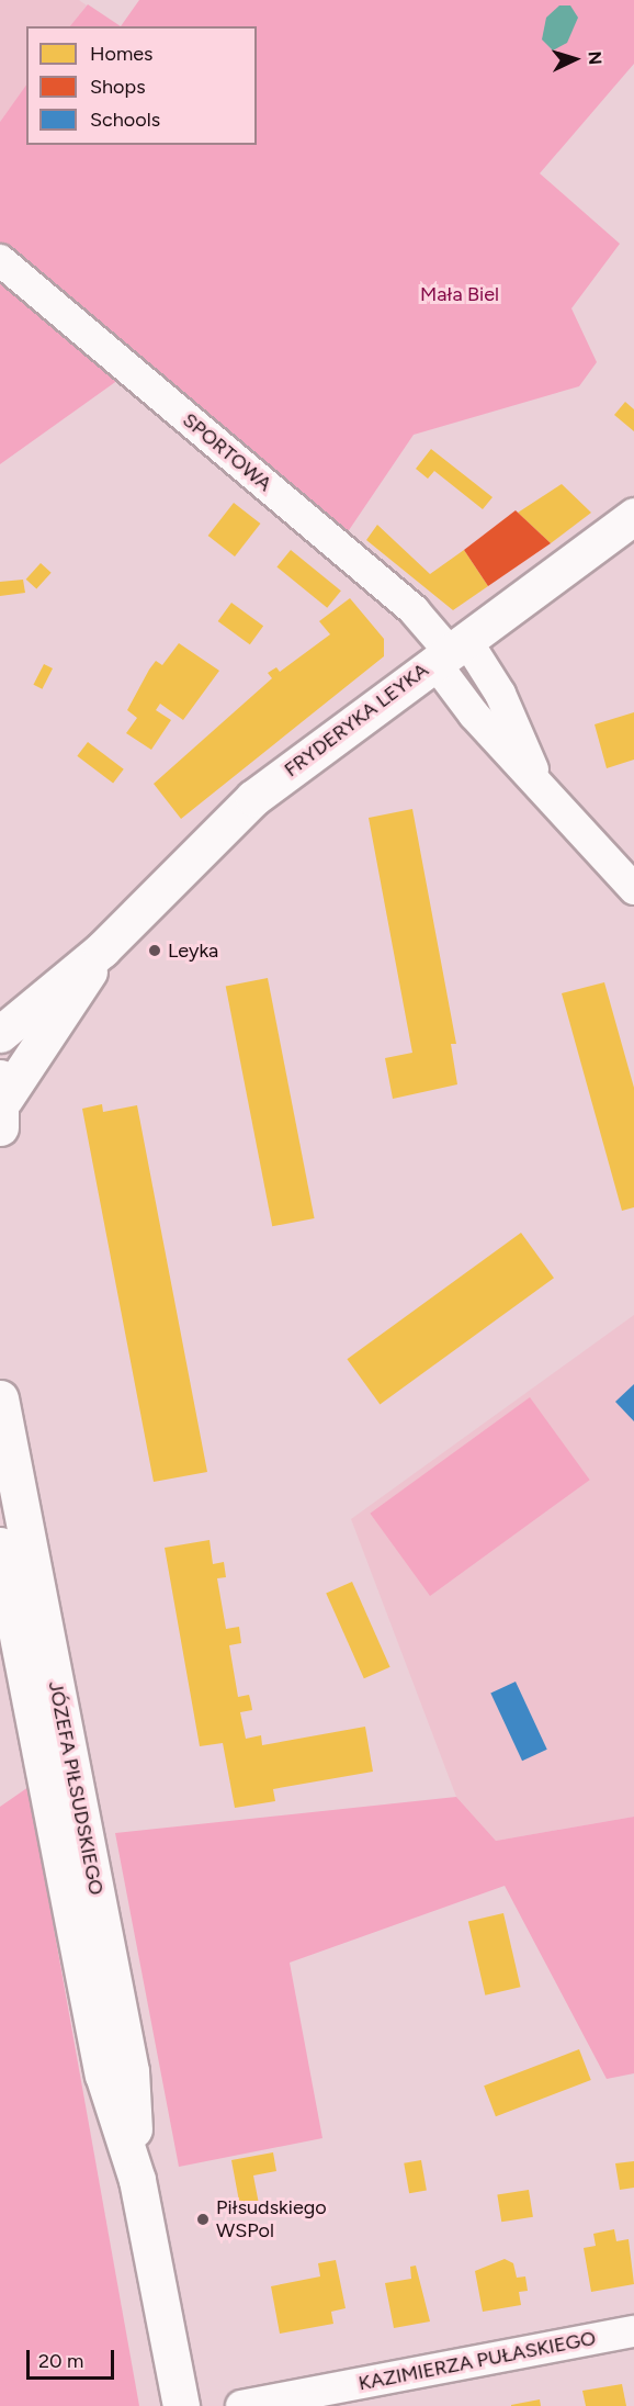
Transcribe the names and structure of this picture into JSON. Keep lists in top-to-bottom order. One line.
{"streets":{"main road":["FRYDERYKA LEYKA","JÓZEFA PIŁSUDSKIEGO"],"street":["SPORTOWA","KAZIMIERZA PUŁASKIEGO"]},"crossings":[["SPORTOWA","FRYDERYKA LEYKA"]],"parks":["Mała Biel"],"places":["Leyka","Piłsudskiego WSPol"],"legend":["Homes","Shops","Schools"],"scale_bar":"20 m","north":"right"}
